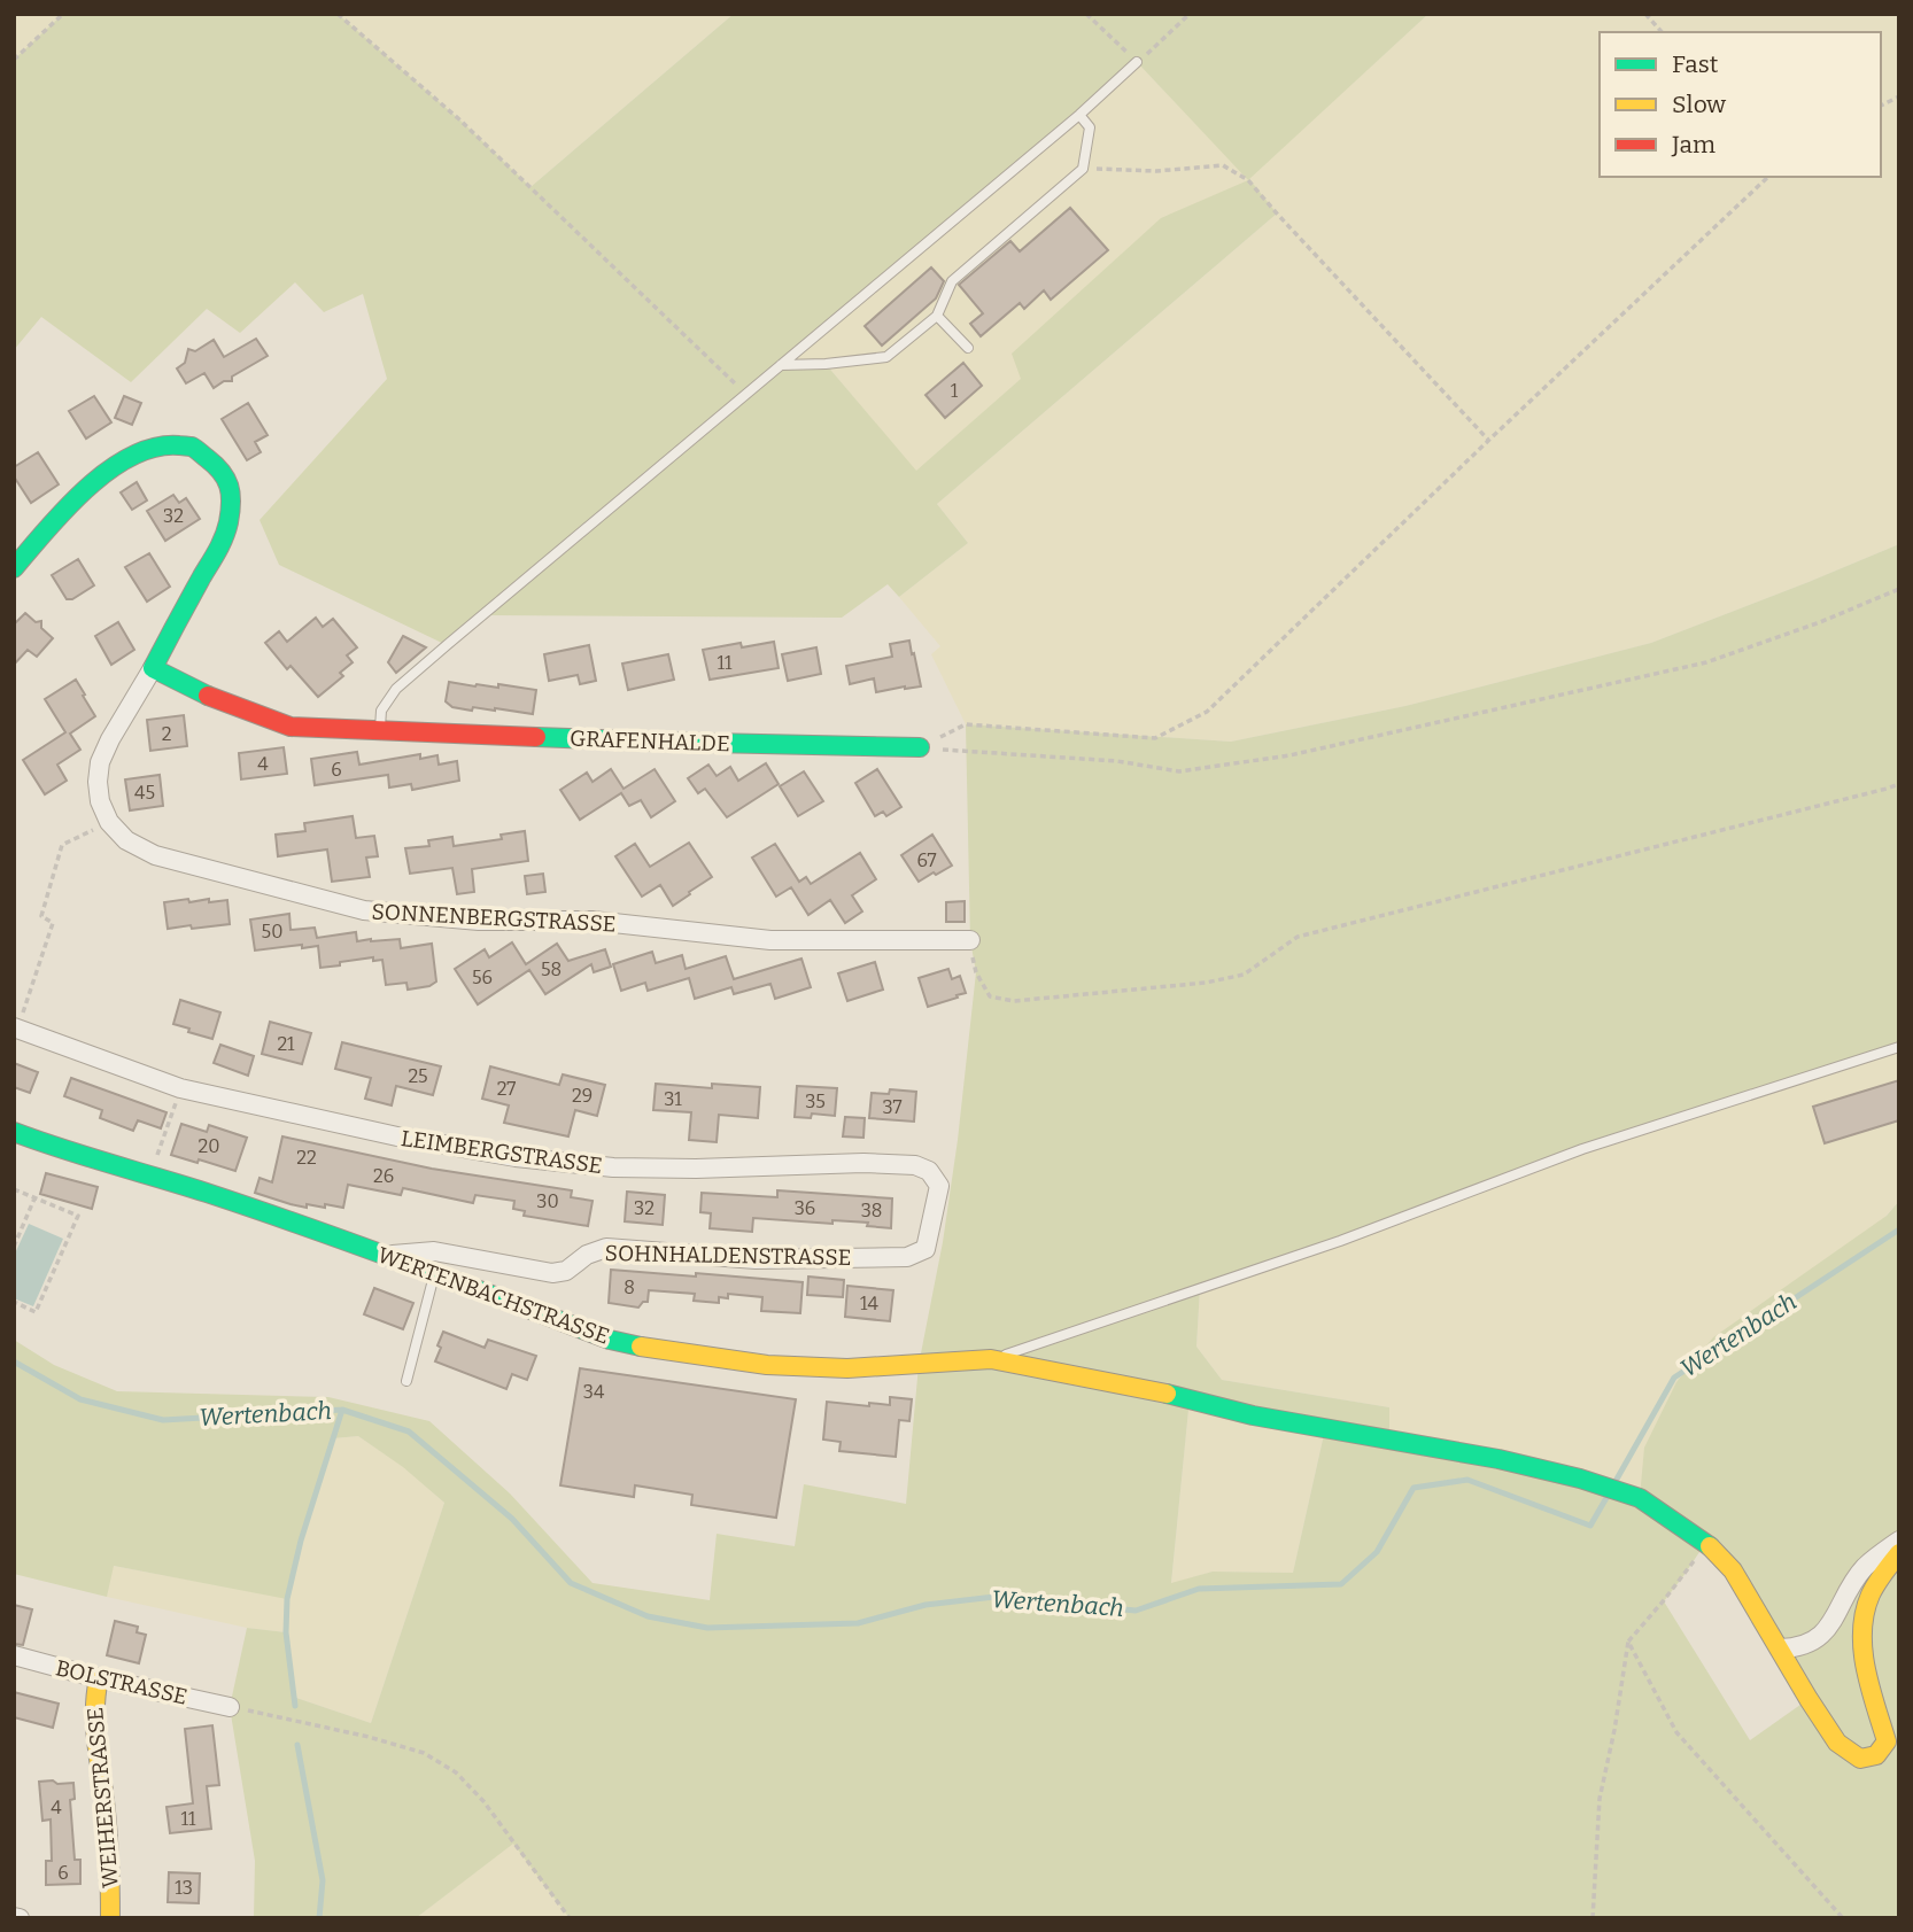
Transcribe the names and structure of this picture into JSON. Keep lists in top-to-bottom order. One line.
{"streets":{"street":["GRAFENHALDE","SONNENBERGSTRASSE","LEIMBERGSTRASSE","SOHNHALDENSTRASSE","WERTENBACHSTRASSE","BOLSTRASSE","WEIHERSTRASSE"]},"crossings":[["LEIMBERGSTRASSE","SOHNHALDENSTRASSE"],["SOHNHALDENSTRASSE","WERTENBACHSTRASSE"],["BOLSTRASSE","WEIHERSTRASSE"]],"water":["Wertenbach"],"house_numbers":["1","32","11","2","4","6","45","67","50","58","56","21","25","27","29","31","35","37","20","22","26","30","32","36","38","8","14","34","4","11","6","13"],"legend":["Fast","Slow","Jam"]}
